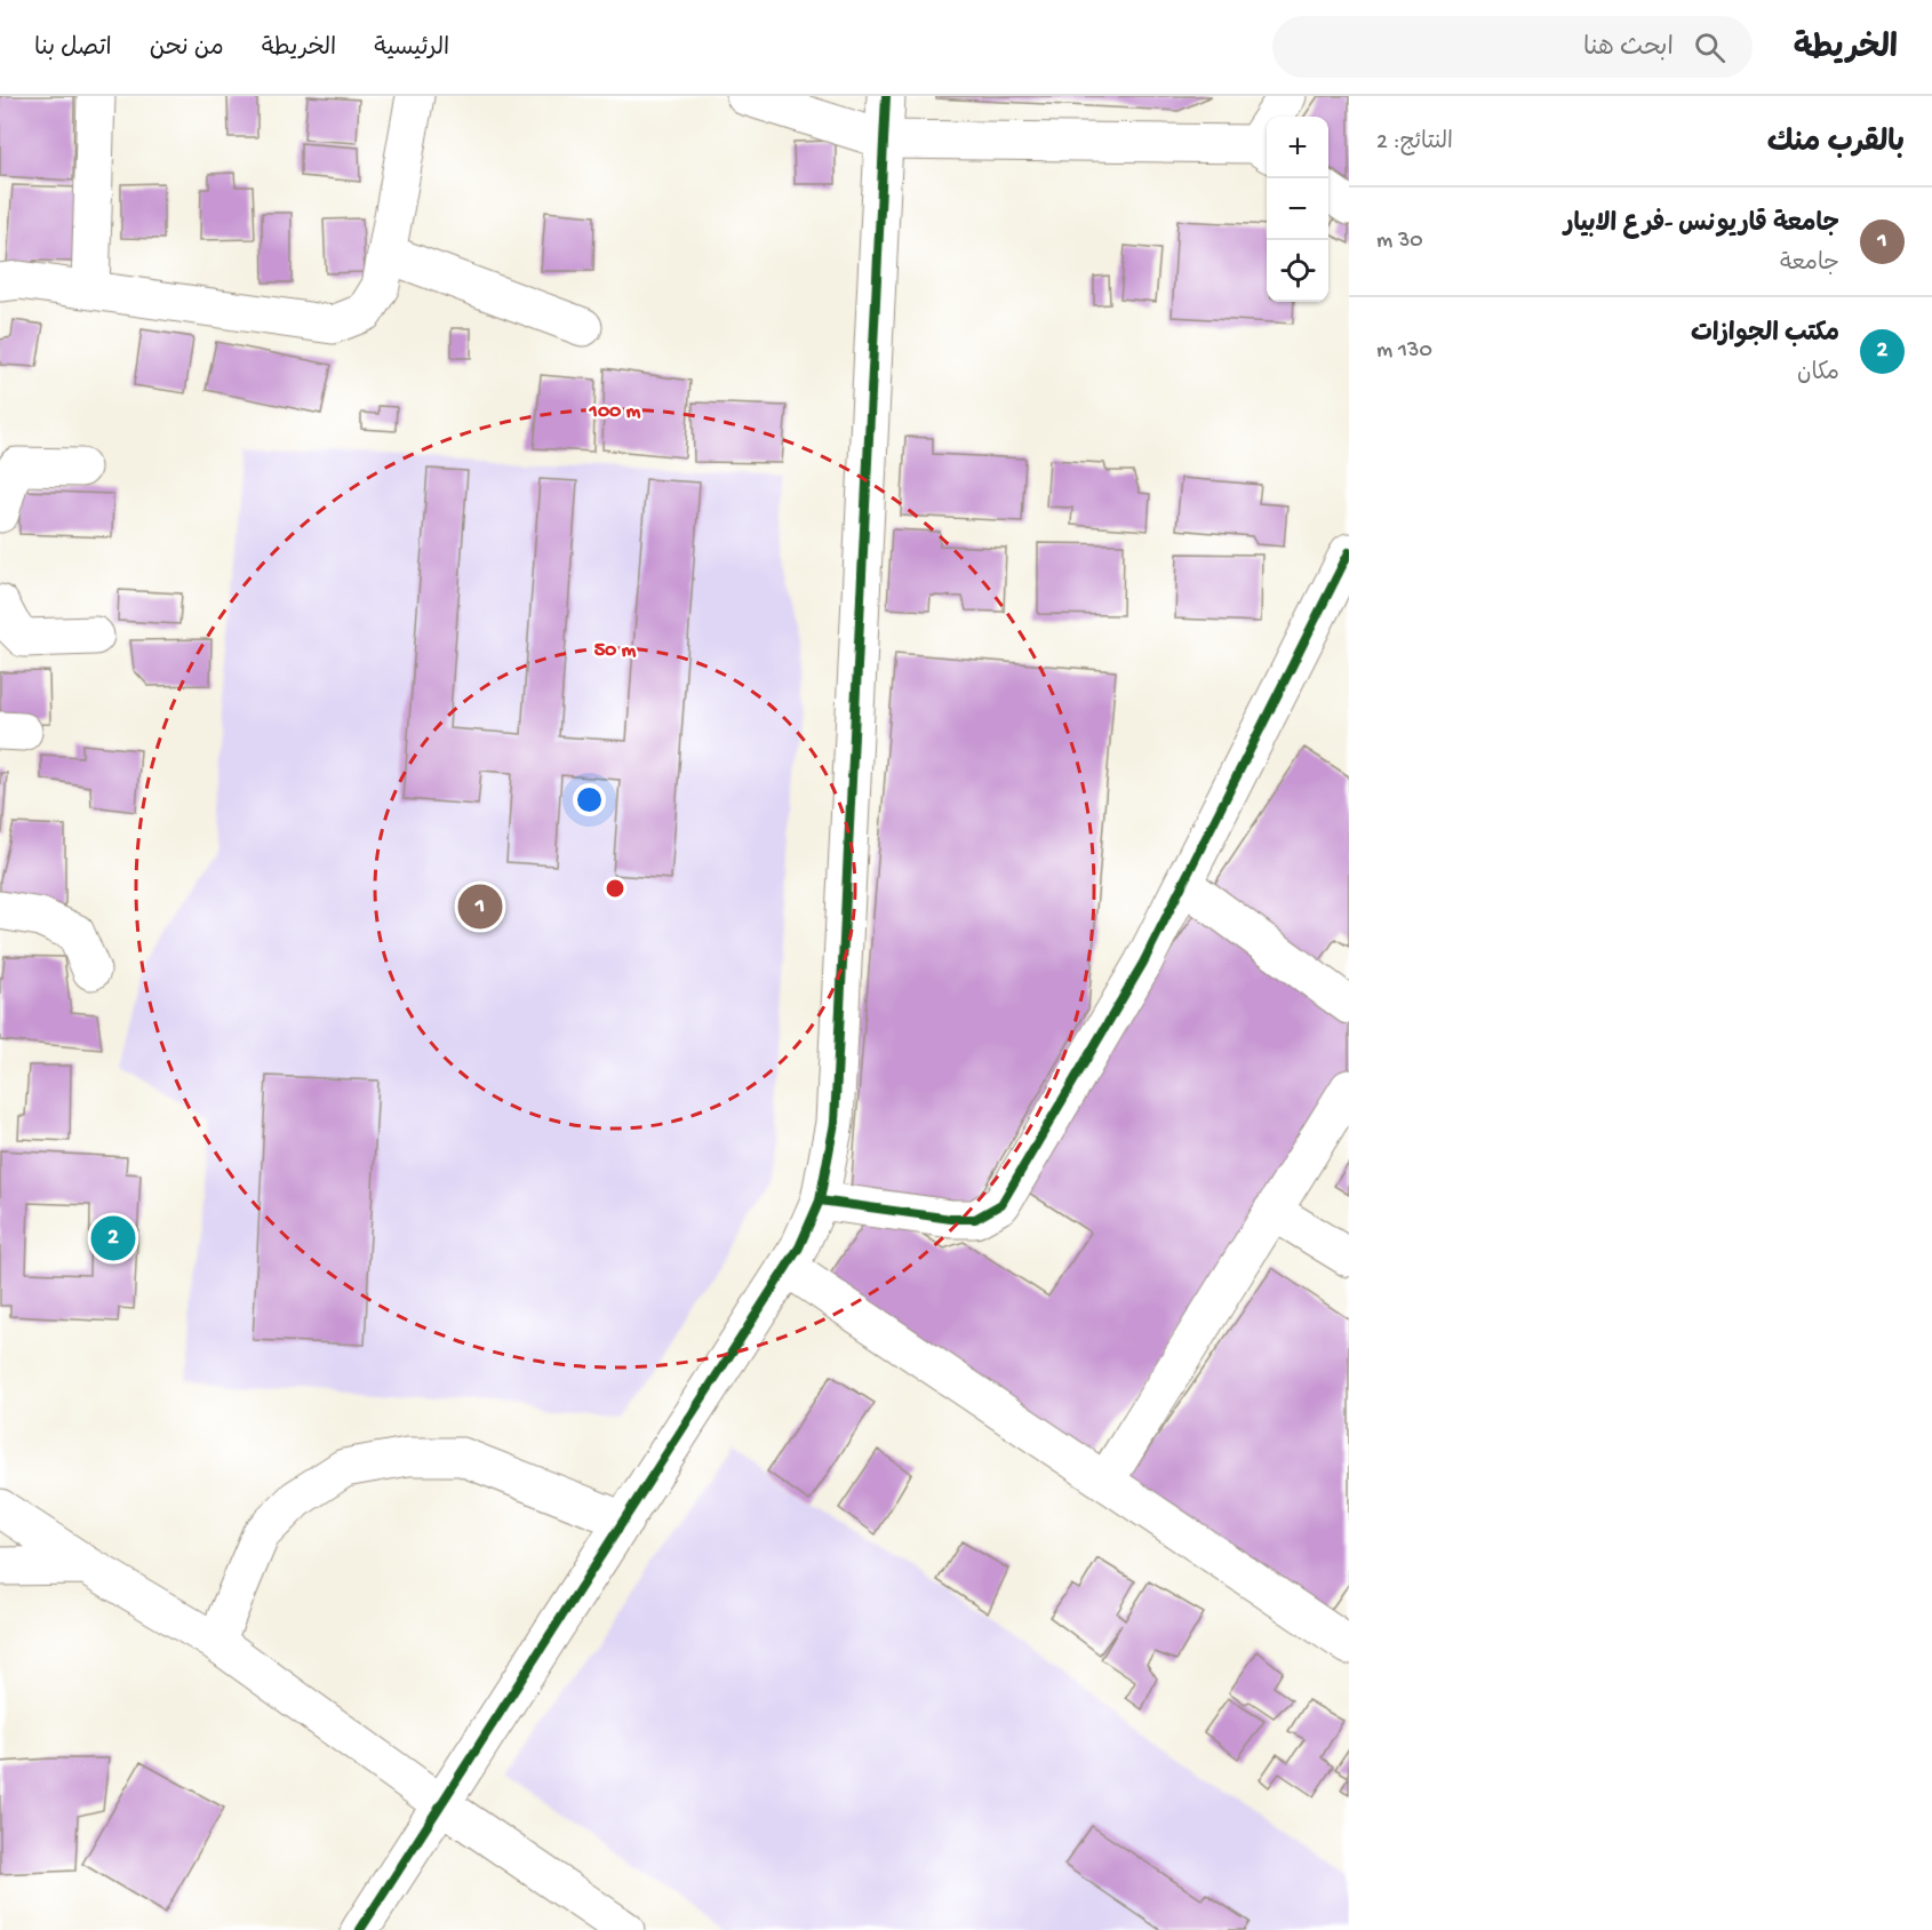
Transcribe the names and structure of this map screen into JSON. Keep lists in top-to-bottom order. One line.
{"page":{"header":"الخريطة","search":"ابحث هنا","nav":["الرئيسية","الخريطة","من نحن","اتصل بنا"],"heading":["بالقرب منك","النتائج: 2"],"map_buttons":["+","−"],"list":[{"mark":"1","name":"جامعة قاريونس -فرع الابيار","note":"جامعة","value":"30 m"},{"mark":"2","name":"مكتب الجوازات","note":"مكان","value":"130 m"}],"pins":["1","2"]},"rings":["100 m","50 m"]}
